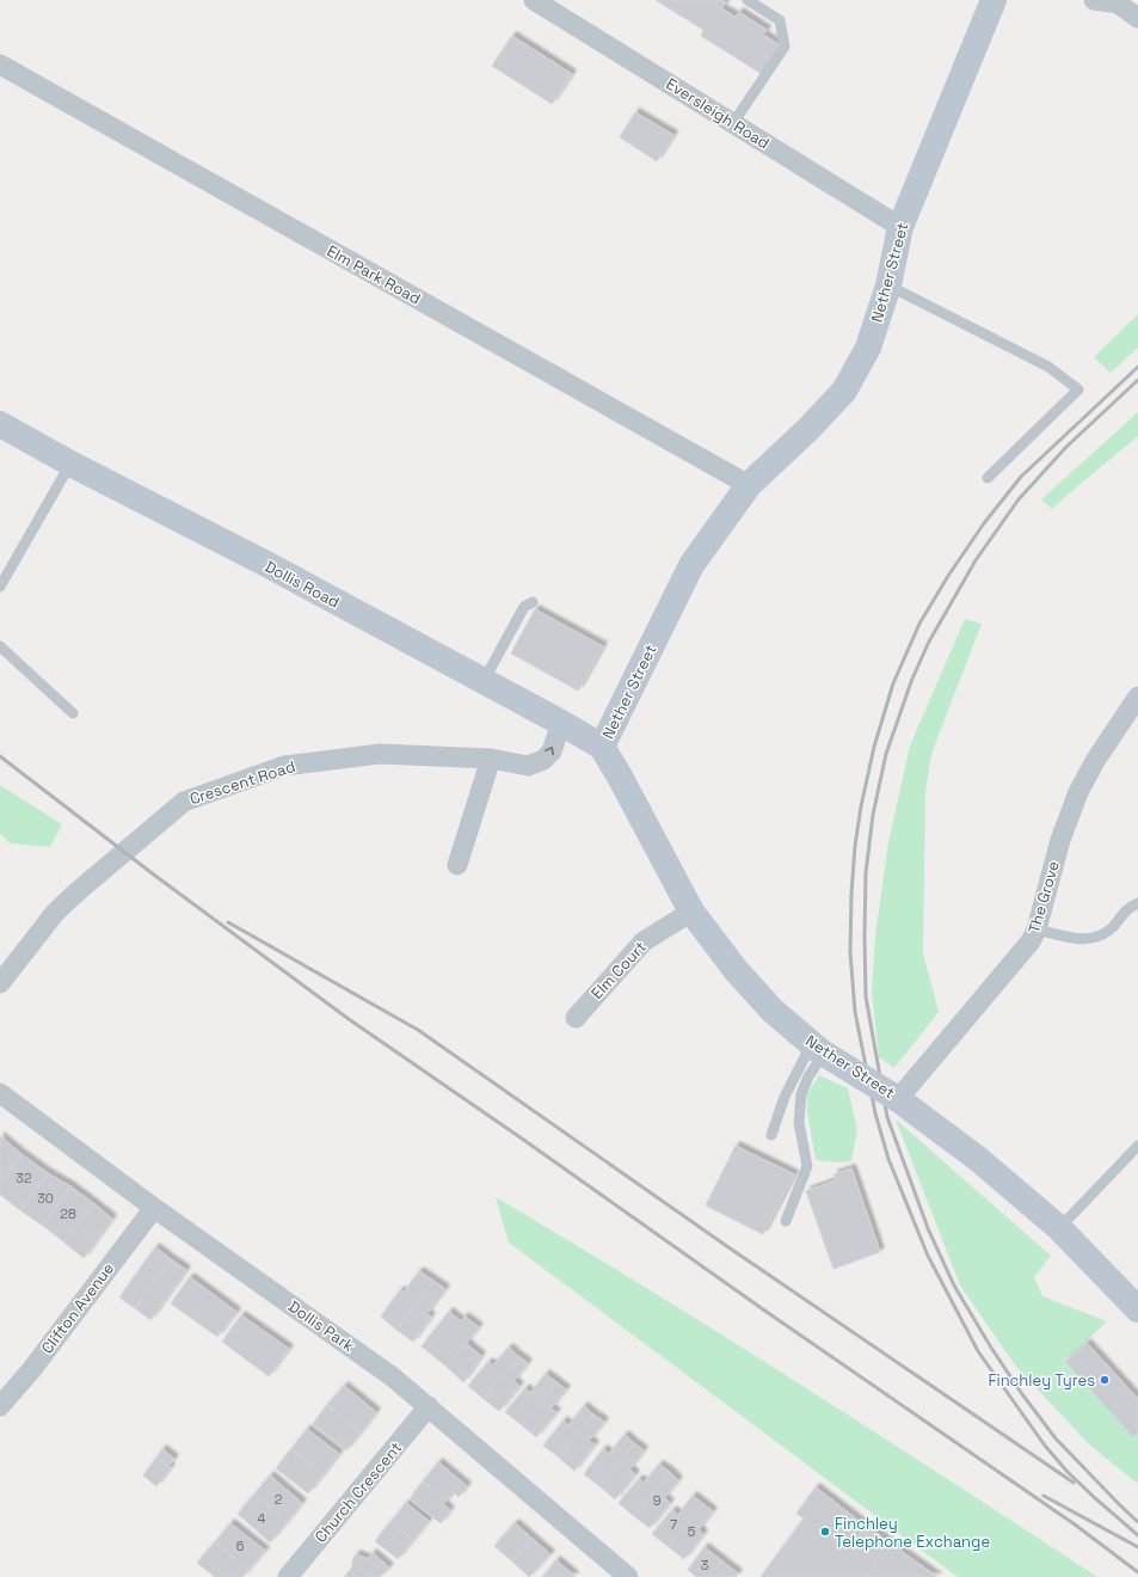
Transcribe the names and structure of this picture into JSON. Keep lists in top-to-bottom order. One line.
{"streets":{"main road":["Nether Street","Dollis Road"],"street":["Eversleigh Road","Elm Park Road","Crescent Road","The Grove","Elm Court","Clifton Avenue","Dollis Park","Church Crescent"]},"crossings":[["Eversleigh Road","Nether Street"],["Nether Street","Elm Park Road"],["Nether Street","Dollis Road"],["Nether Street","The Grove"],["Nether Street","Elm Court"],["Dollis Road","Crescent Road"],["Clifton Avenue","Dollis Park"],["Dollis Park","Church Crescent"]],"places":["Finchley Tyres","Finchley Telephone Exchange"],"house_numbers":["32","30","28","2","9","4","7","5","6","3"]}
